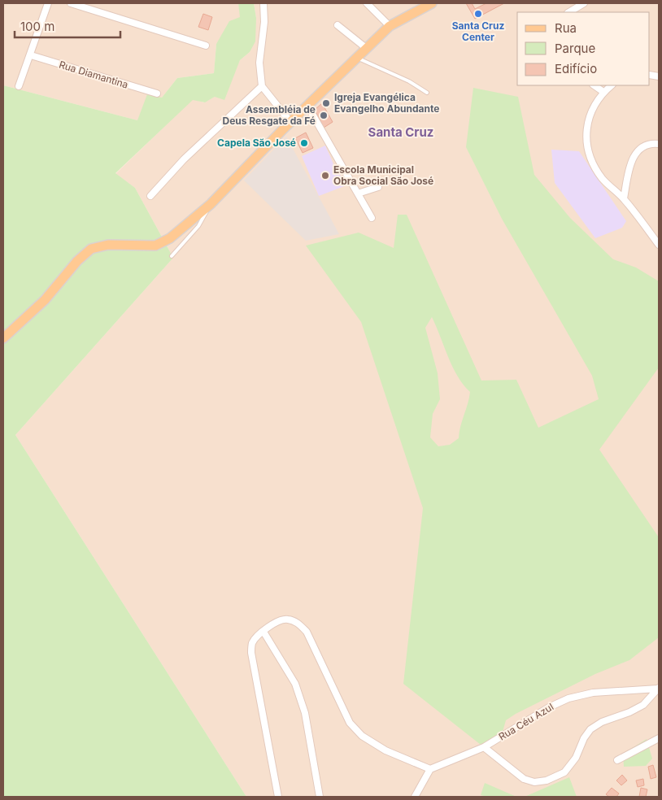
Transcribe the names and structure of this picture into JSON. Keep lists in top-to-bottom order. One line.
{"streets":{"street":["Rua Diamantina","Rua Céu Azul"]},"districts":["Santa Cruz"],"places":["Santa Cruz Center","Igreja Evangélica Evangelho Abundante","Assembléia de Deus Resgate da Fé","Capela São José","Escola Municipal Obra Social São José"],"legend":["Rua","Parque","Edifício"],"scale_bar":"100 m"}
